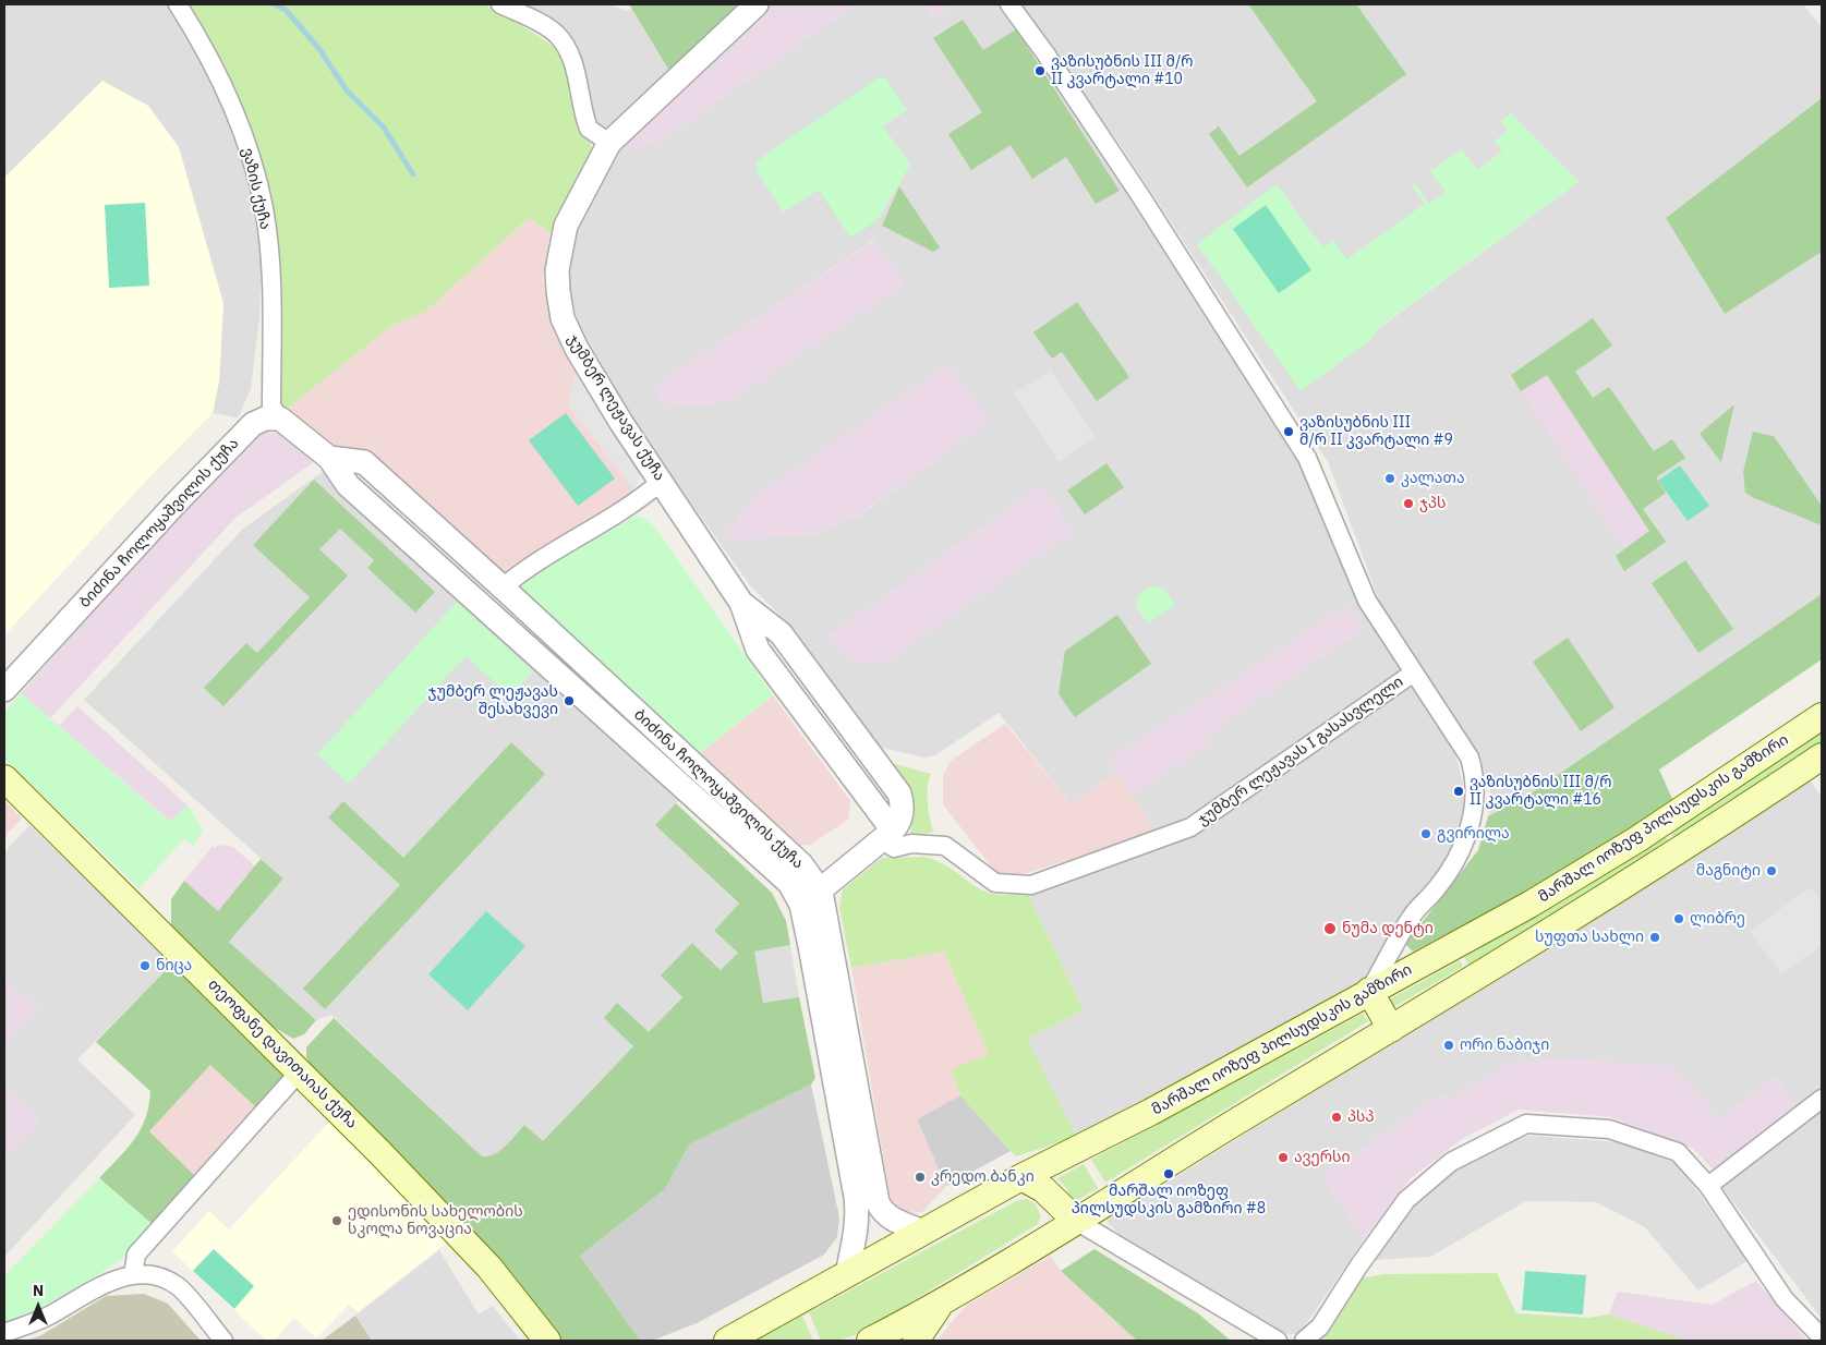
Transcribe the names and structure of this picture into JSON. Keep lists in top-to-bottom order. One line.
{"streets":{"main road":["მარშალ იოზეფ პილსუდსკის გამზირი","თეოფანე დავითაიას ქუჩა"],"street":["ვაზის ქუჩა","ჯუმბერ ლეჟავას ქუჩა","ბიძინა ჩოლოყაშვილის ქუჩა","ჯუმბერ ლეჟავას I გასასვლელი"]},"crossings":[["ვაზის ქუჩა","ბიძინა ჩოლოყაშვილის ქუჩა"],["ჯუმბერ ლეჟავას ქუჩა","ჯუმბერ ლეჟავას I გასასვლელი"],["ბიძინა ჩოლოყაშვილის ქუჩა","მარშალ იოზეფ პილსუდსკის გამზირი"]],"places":["ვაზისუბნის III მ/რ II კვარტალი #10","ვაზისუბნის III მ/რ II კვარტალი #9","კალათა","ჯპს","ჯუმბერ ლეჟავას შესახვევი","ვაზისუბნის III მ/რ II კვარტალი #16","გვირილა","მაგნიტი","ლიბრე","ნუმა დენტი","სუფთა სახლი","ნიცა","ორი ნაბიჯი","პსპ","ავერსი","მარშალ იოზეფ პილსუდსკის გამზირი #8","კრედო ბანკი","ედისონის სახელობის სკოლა ნოვაცია"],"north":"top"}
